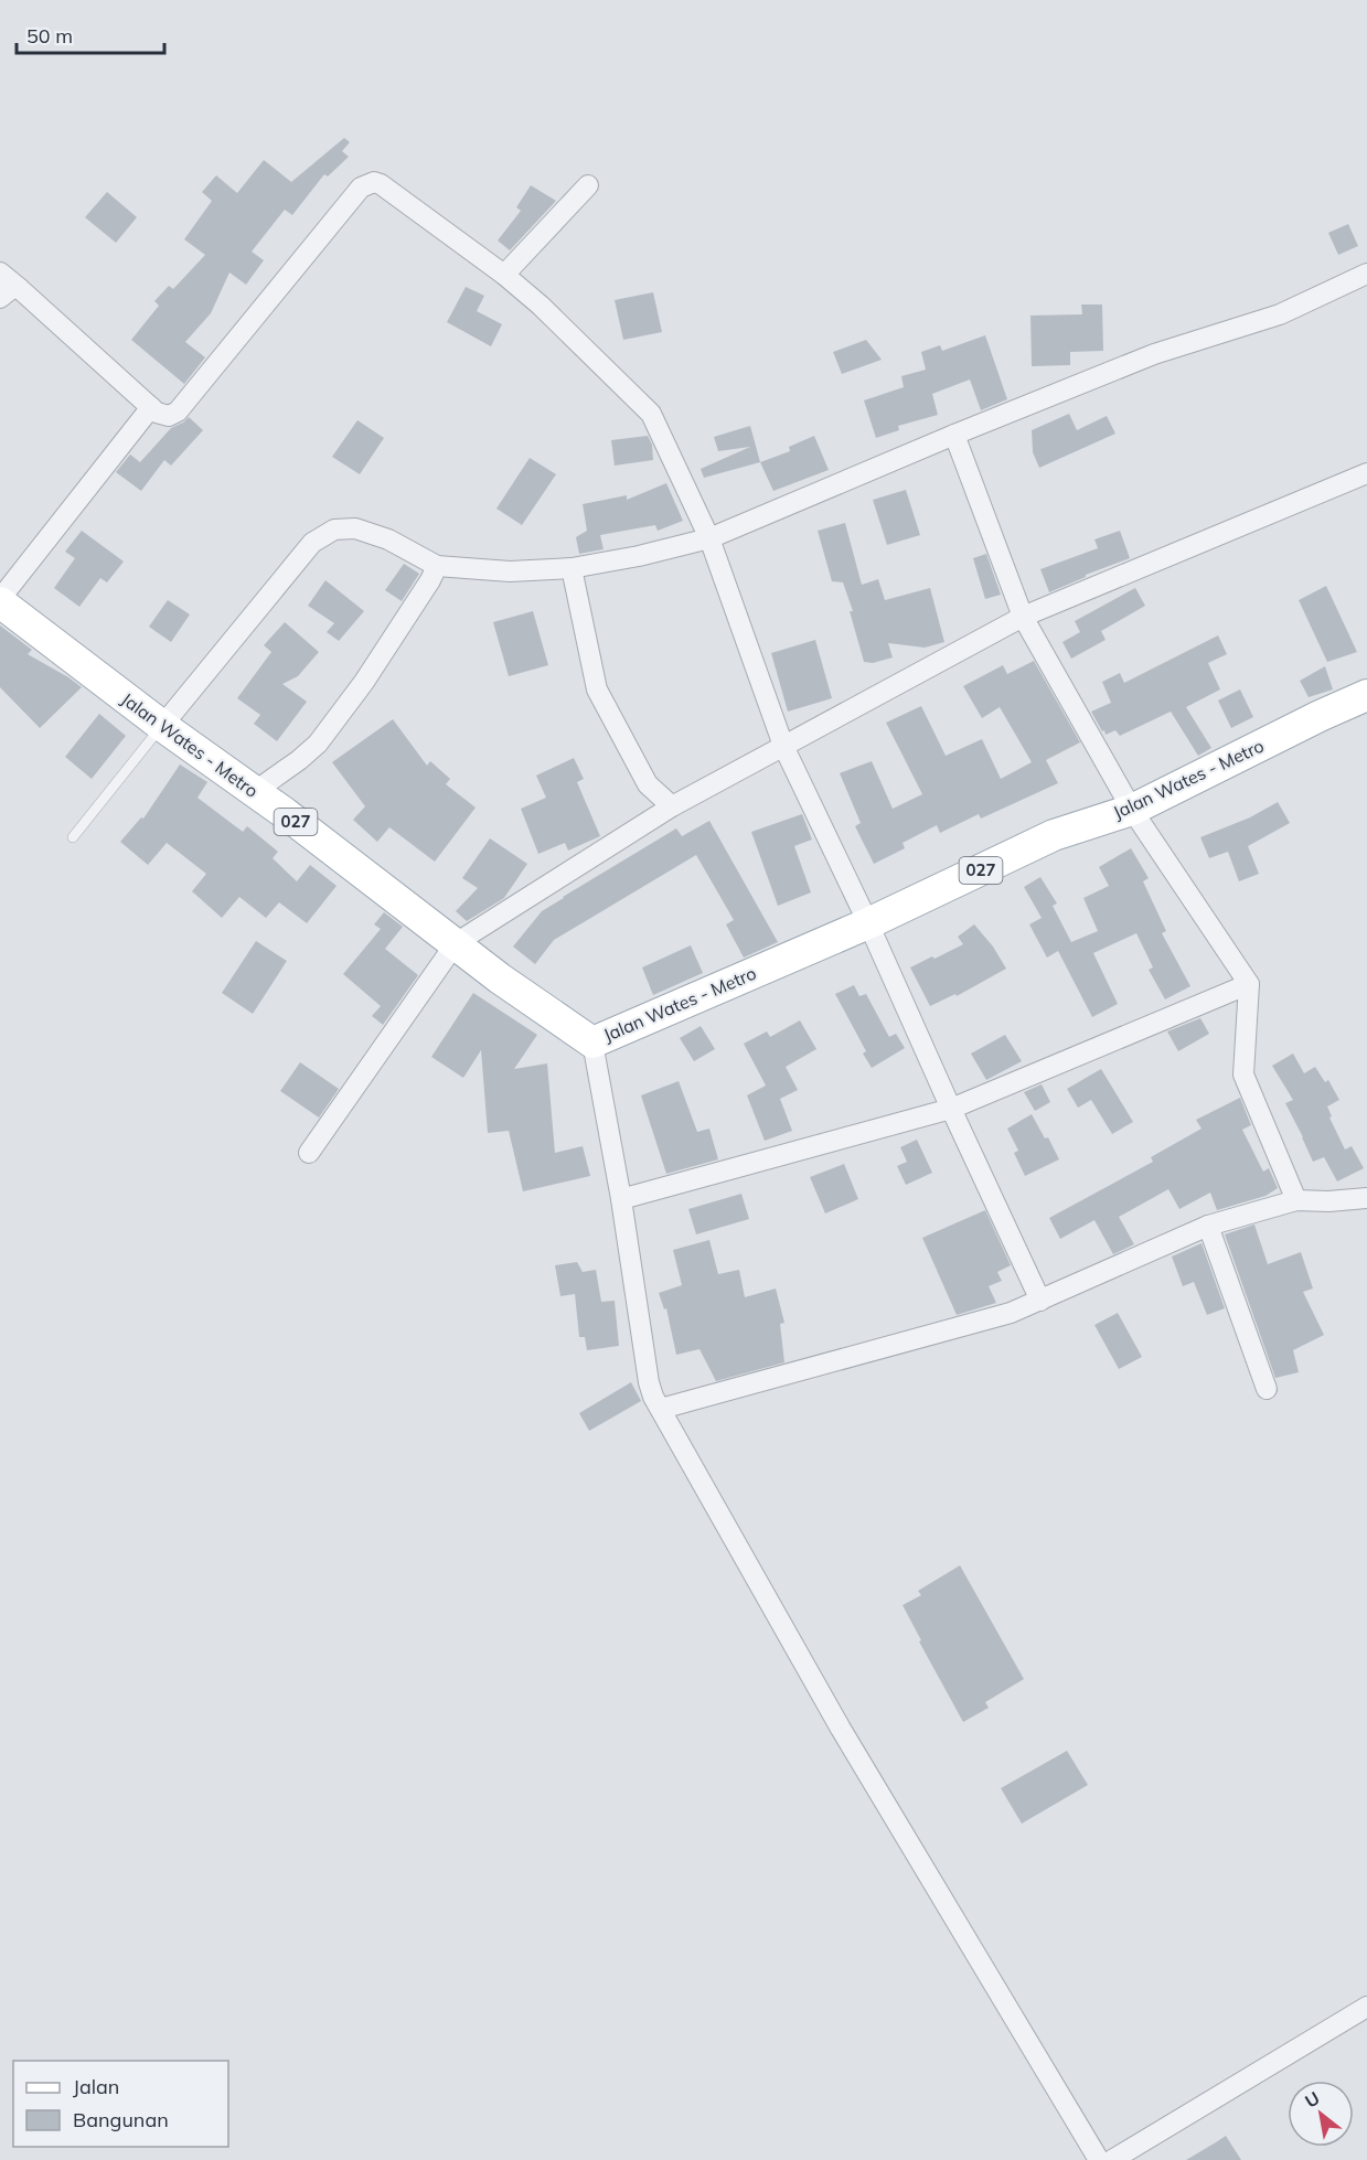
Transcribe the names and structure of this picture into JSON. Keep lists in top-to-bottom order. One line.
{"streets":{"main road":["Jalan Wates - Metro","027"]},"legend":["Jalan","Bangunan"],"scale_bar":"50 m","north":"top left"}
